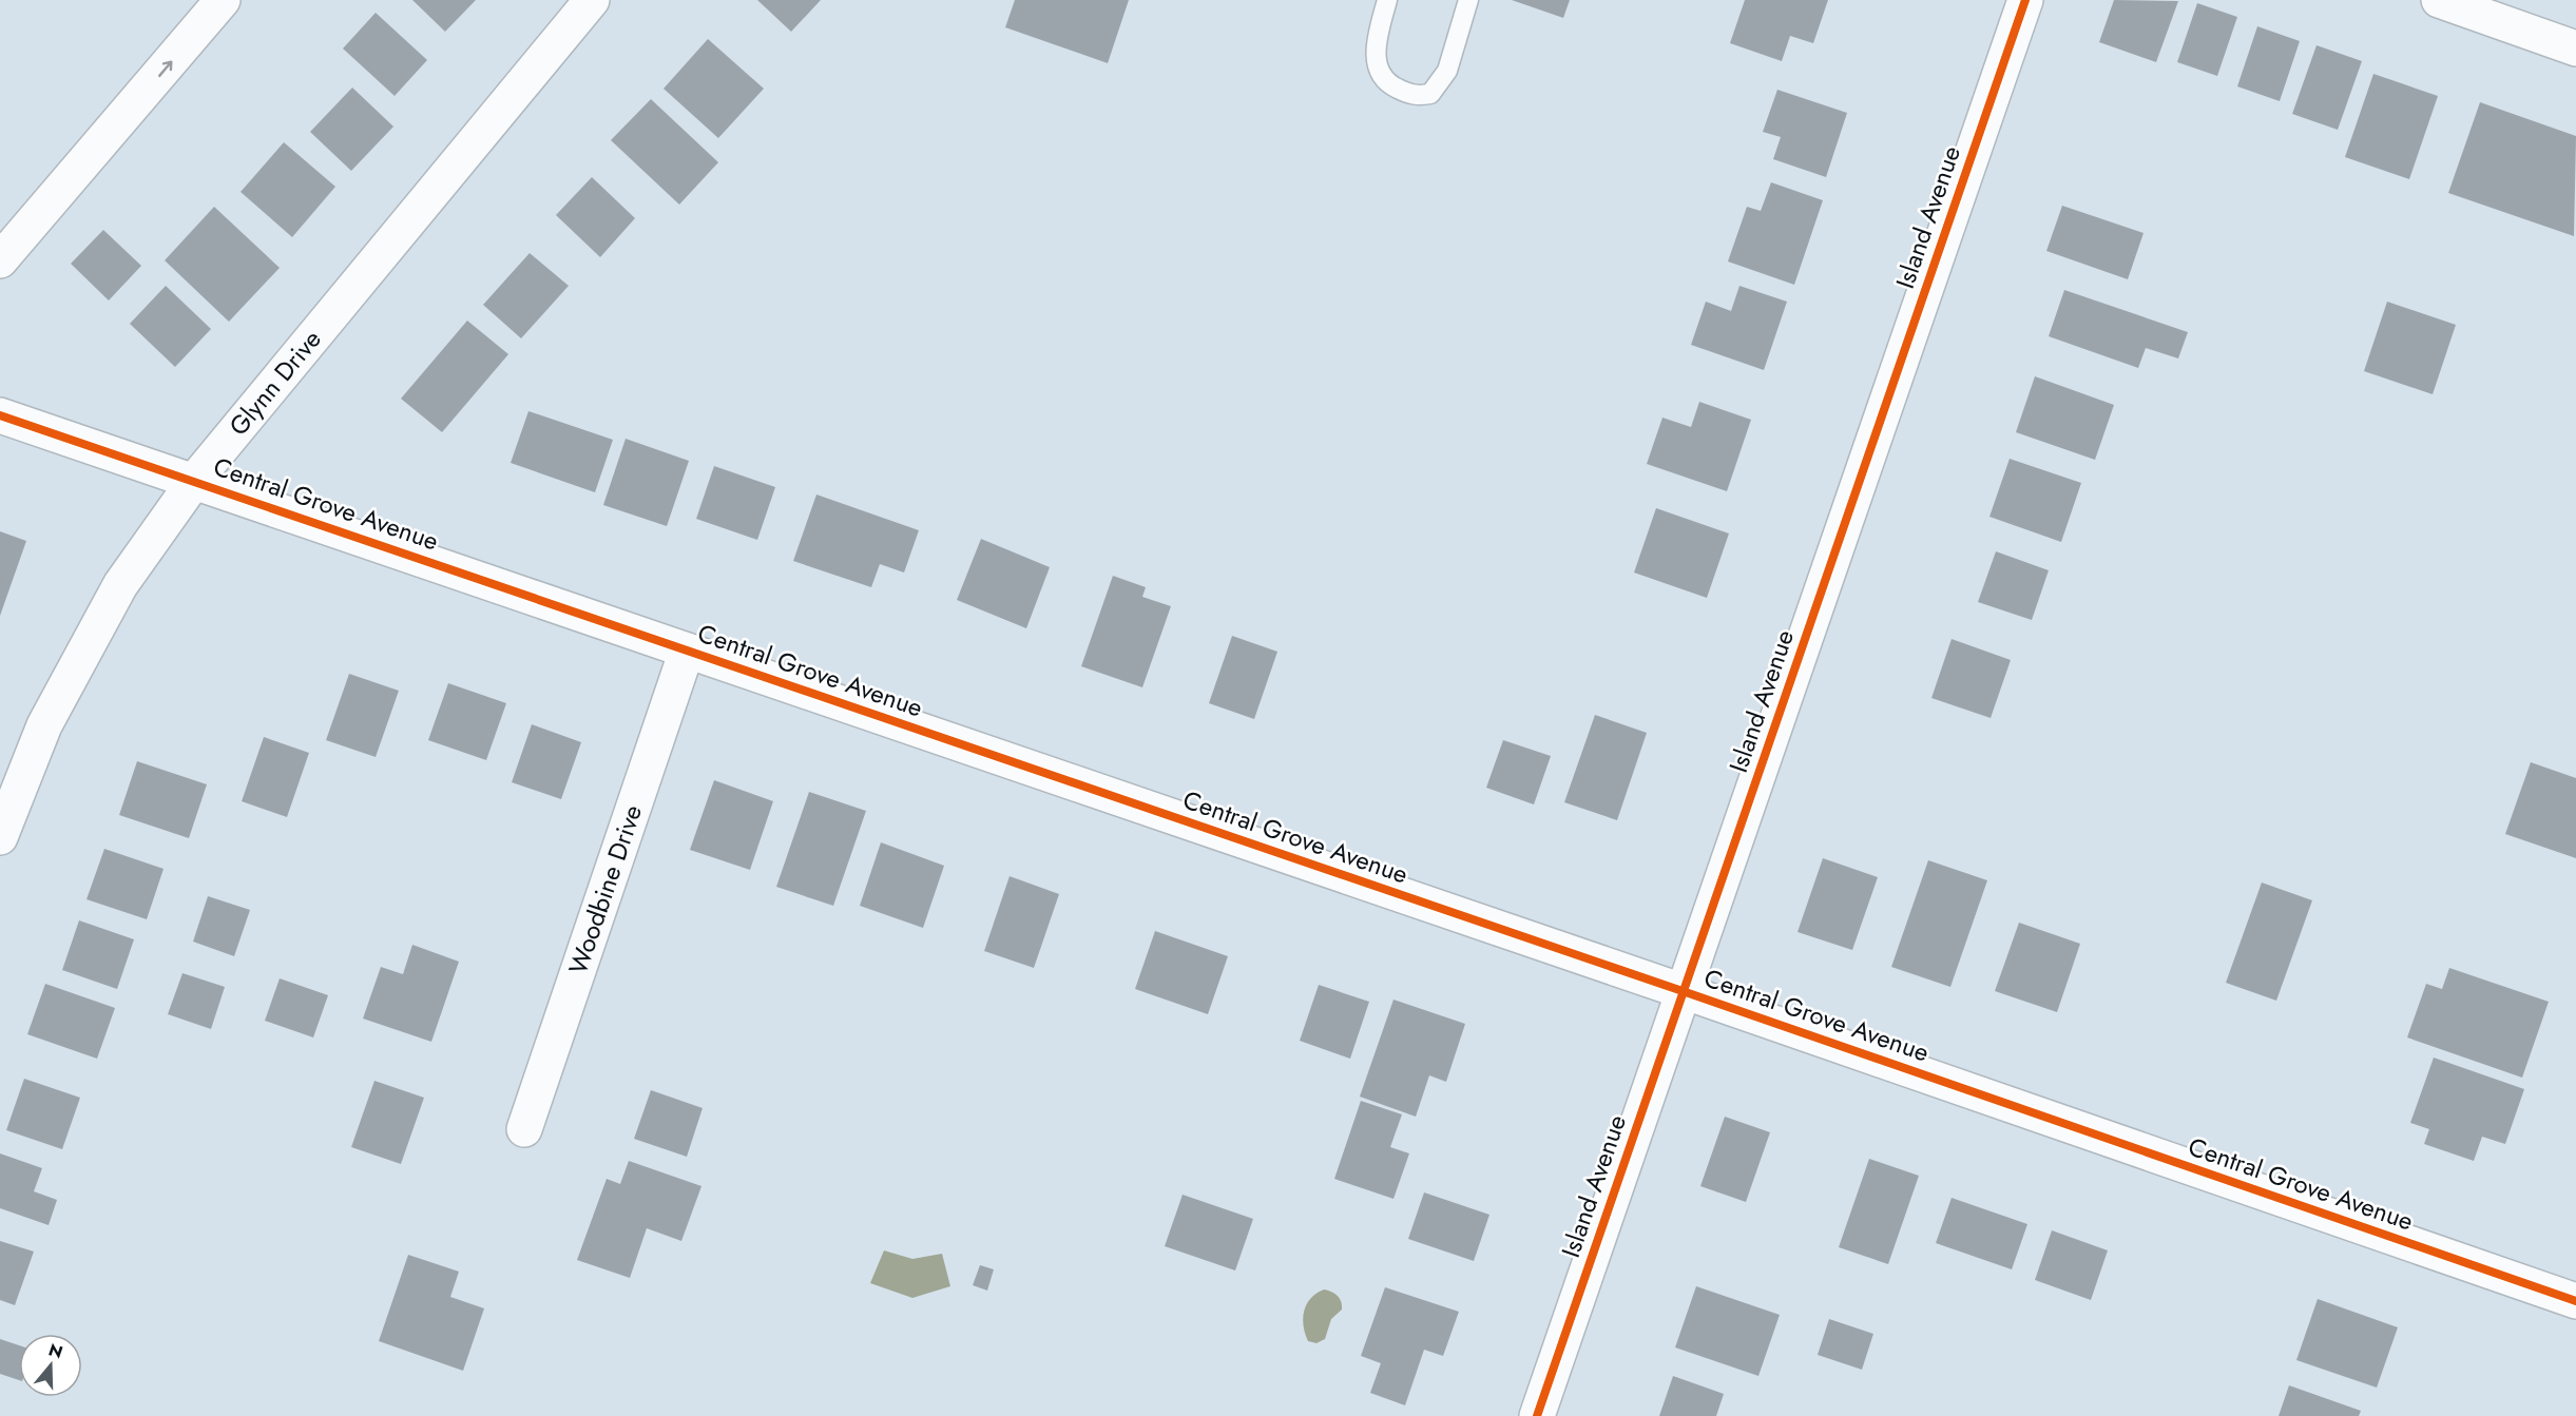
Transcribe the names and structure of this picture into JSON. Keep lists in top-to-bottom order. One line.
{"streets":{"street":["Island Avenue","Glynn Drive","Central Grove Avenue","Woodbine Drive"]},"crossings":[["Island Avenue","Central Grove Avenue"],["Glynn Drive","Central Grove Avenue"],["Central Grove Avenue","Woodbine Drive"]],"north":"top"}
